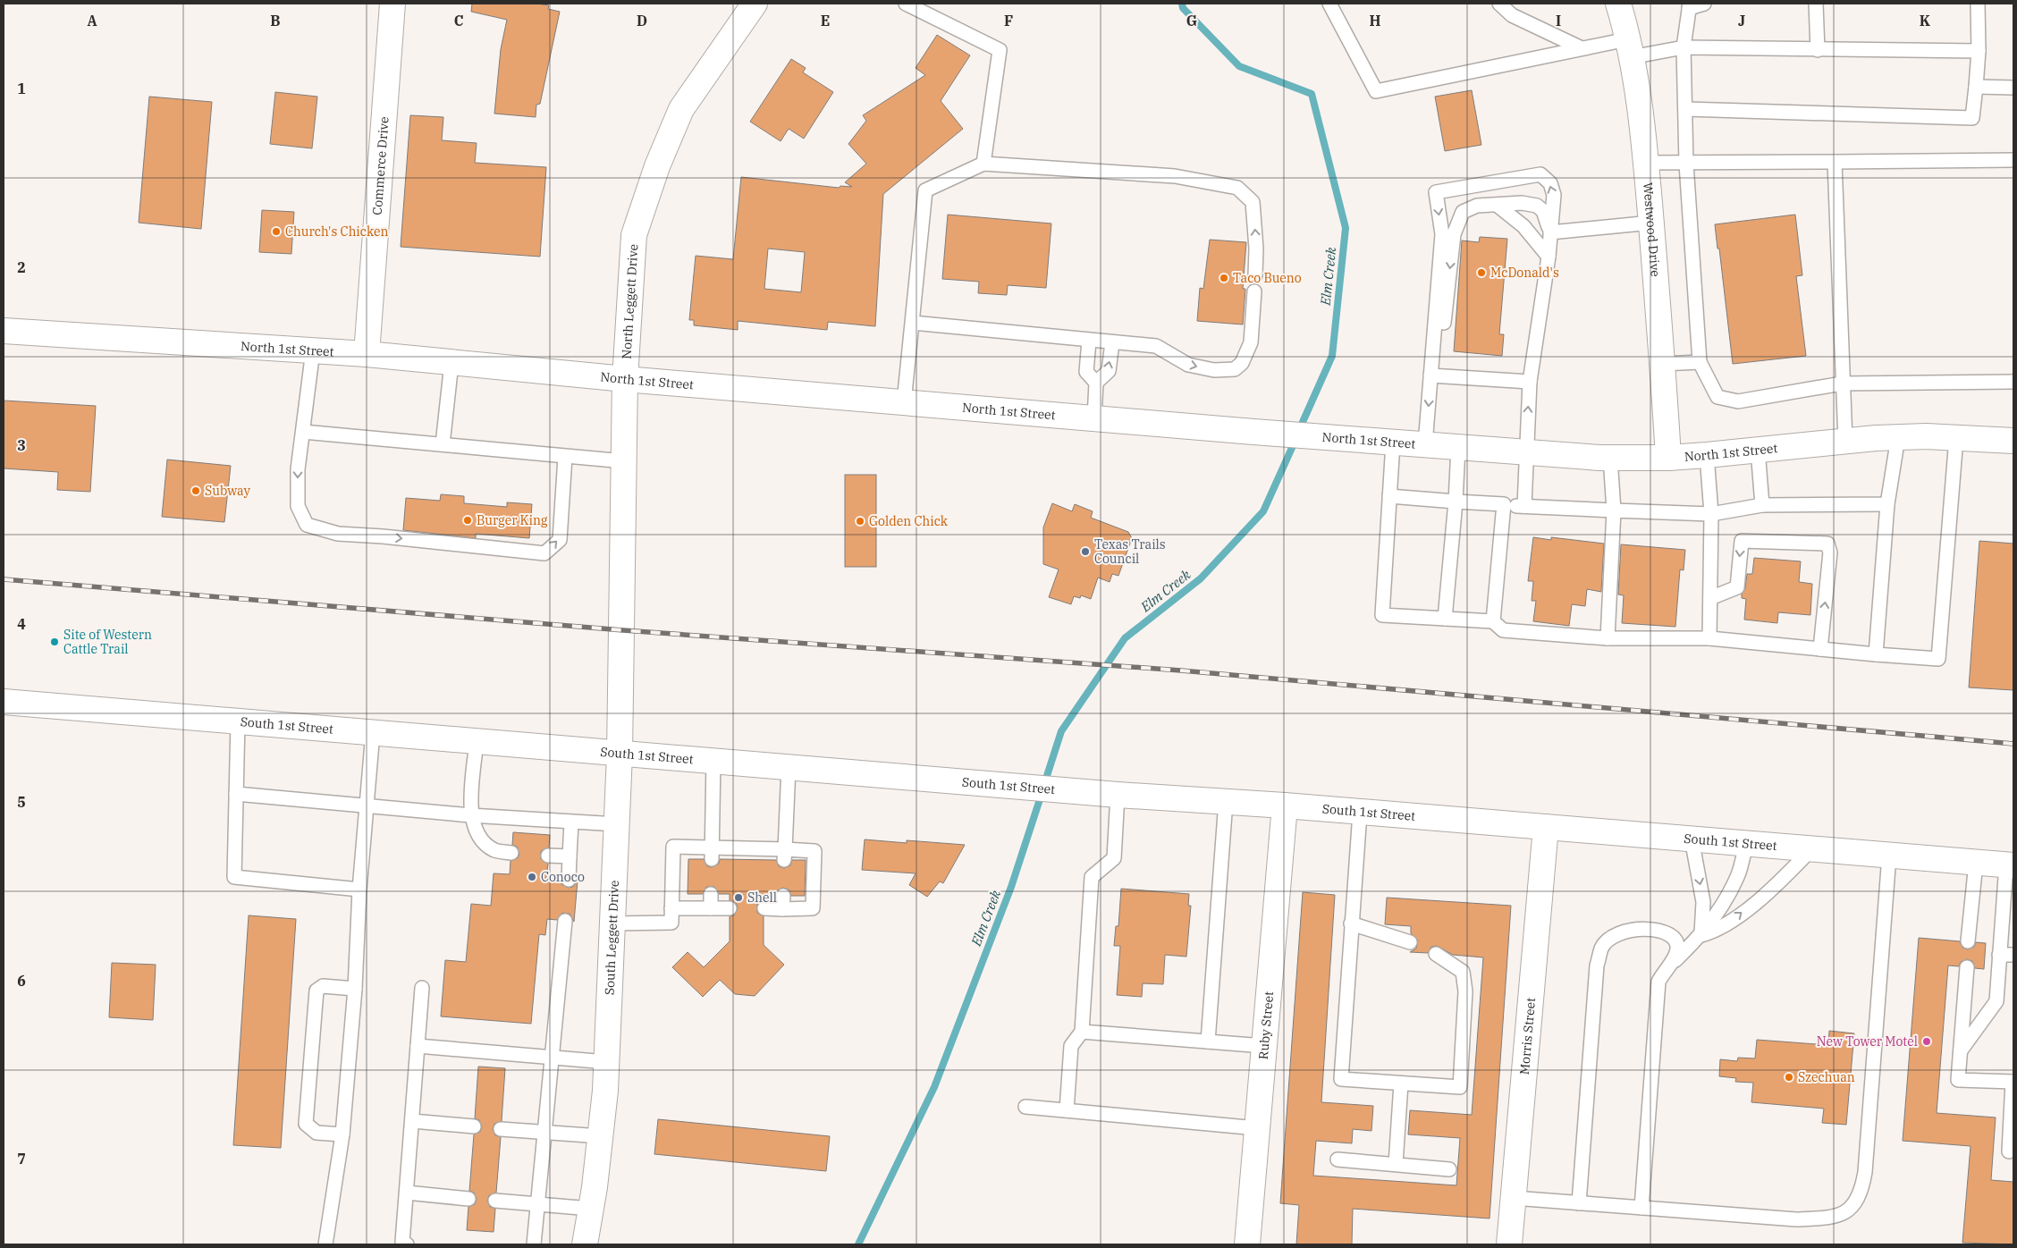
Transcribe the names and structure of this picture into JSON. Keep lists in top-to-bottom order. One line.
{"streets":{"main road":["Commerce Drive","Westwood Drive","North Leggett Drive","North 1st Street","South 1st Street","South Leggett Drive","Ruby Street","Morris Street"]},"crossings":[["Commerce Drive","North 1st Street"],["Westwood Drive","North 1st Street"],["North Leggett Drive","North 1st Street"],["North Leggett Drive","South Leggett Drive"],["South 1st Street","South Leggett Drive"],["South 1st Street","Ruby Street"],["South 1st Street","Morris Street"]],"water":["Elm Creek"],"places":["Church's Chicken","McDonald's","Taco Bueno","Subway","Burger King","Golden Chick","Texas Trails Council","Site of Western Cattle Trail","Conoco","Shell","New Tower Motel","Szechuan"],"grid":{"columns":["A","B","C","D","E","F","G","H","I","J","K"],"rows":["1","2","3","4","5","6","7"]}}
